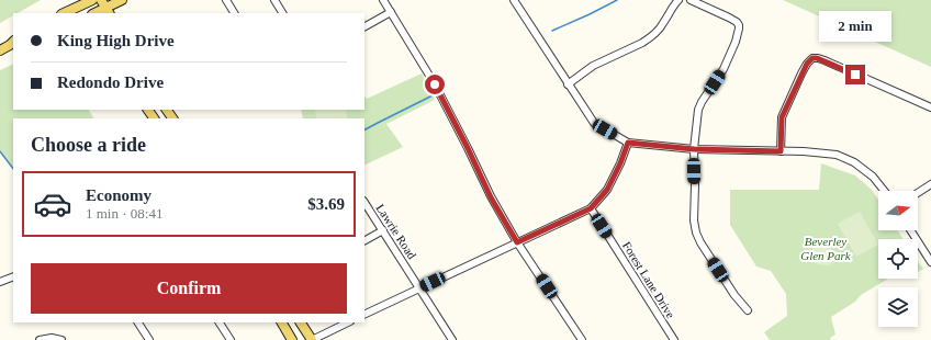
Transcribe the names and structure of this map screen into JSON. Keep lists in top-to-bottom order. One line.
{"streets":{"street":["Lawrie Road","Forest Lane Drive"]},"parks":["Beverley Glen Park"],"north":"right","page":{"bubble":"2 min","banner":["King High Drive","Redondo Drive"],"heading":"Choose a ride","list":[{"name":"Economy","note":"1 min · 08:41","value":"$3.69"}],"buttons":"Confirm"}}
